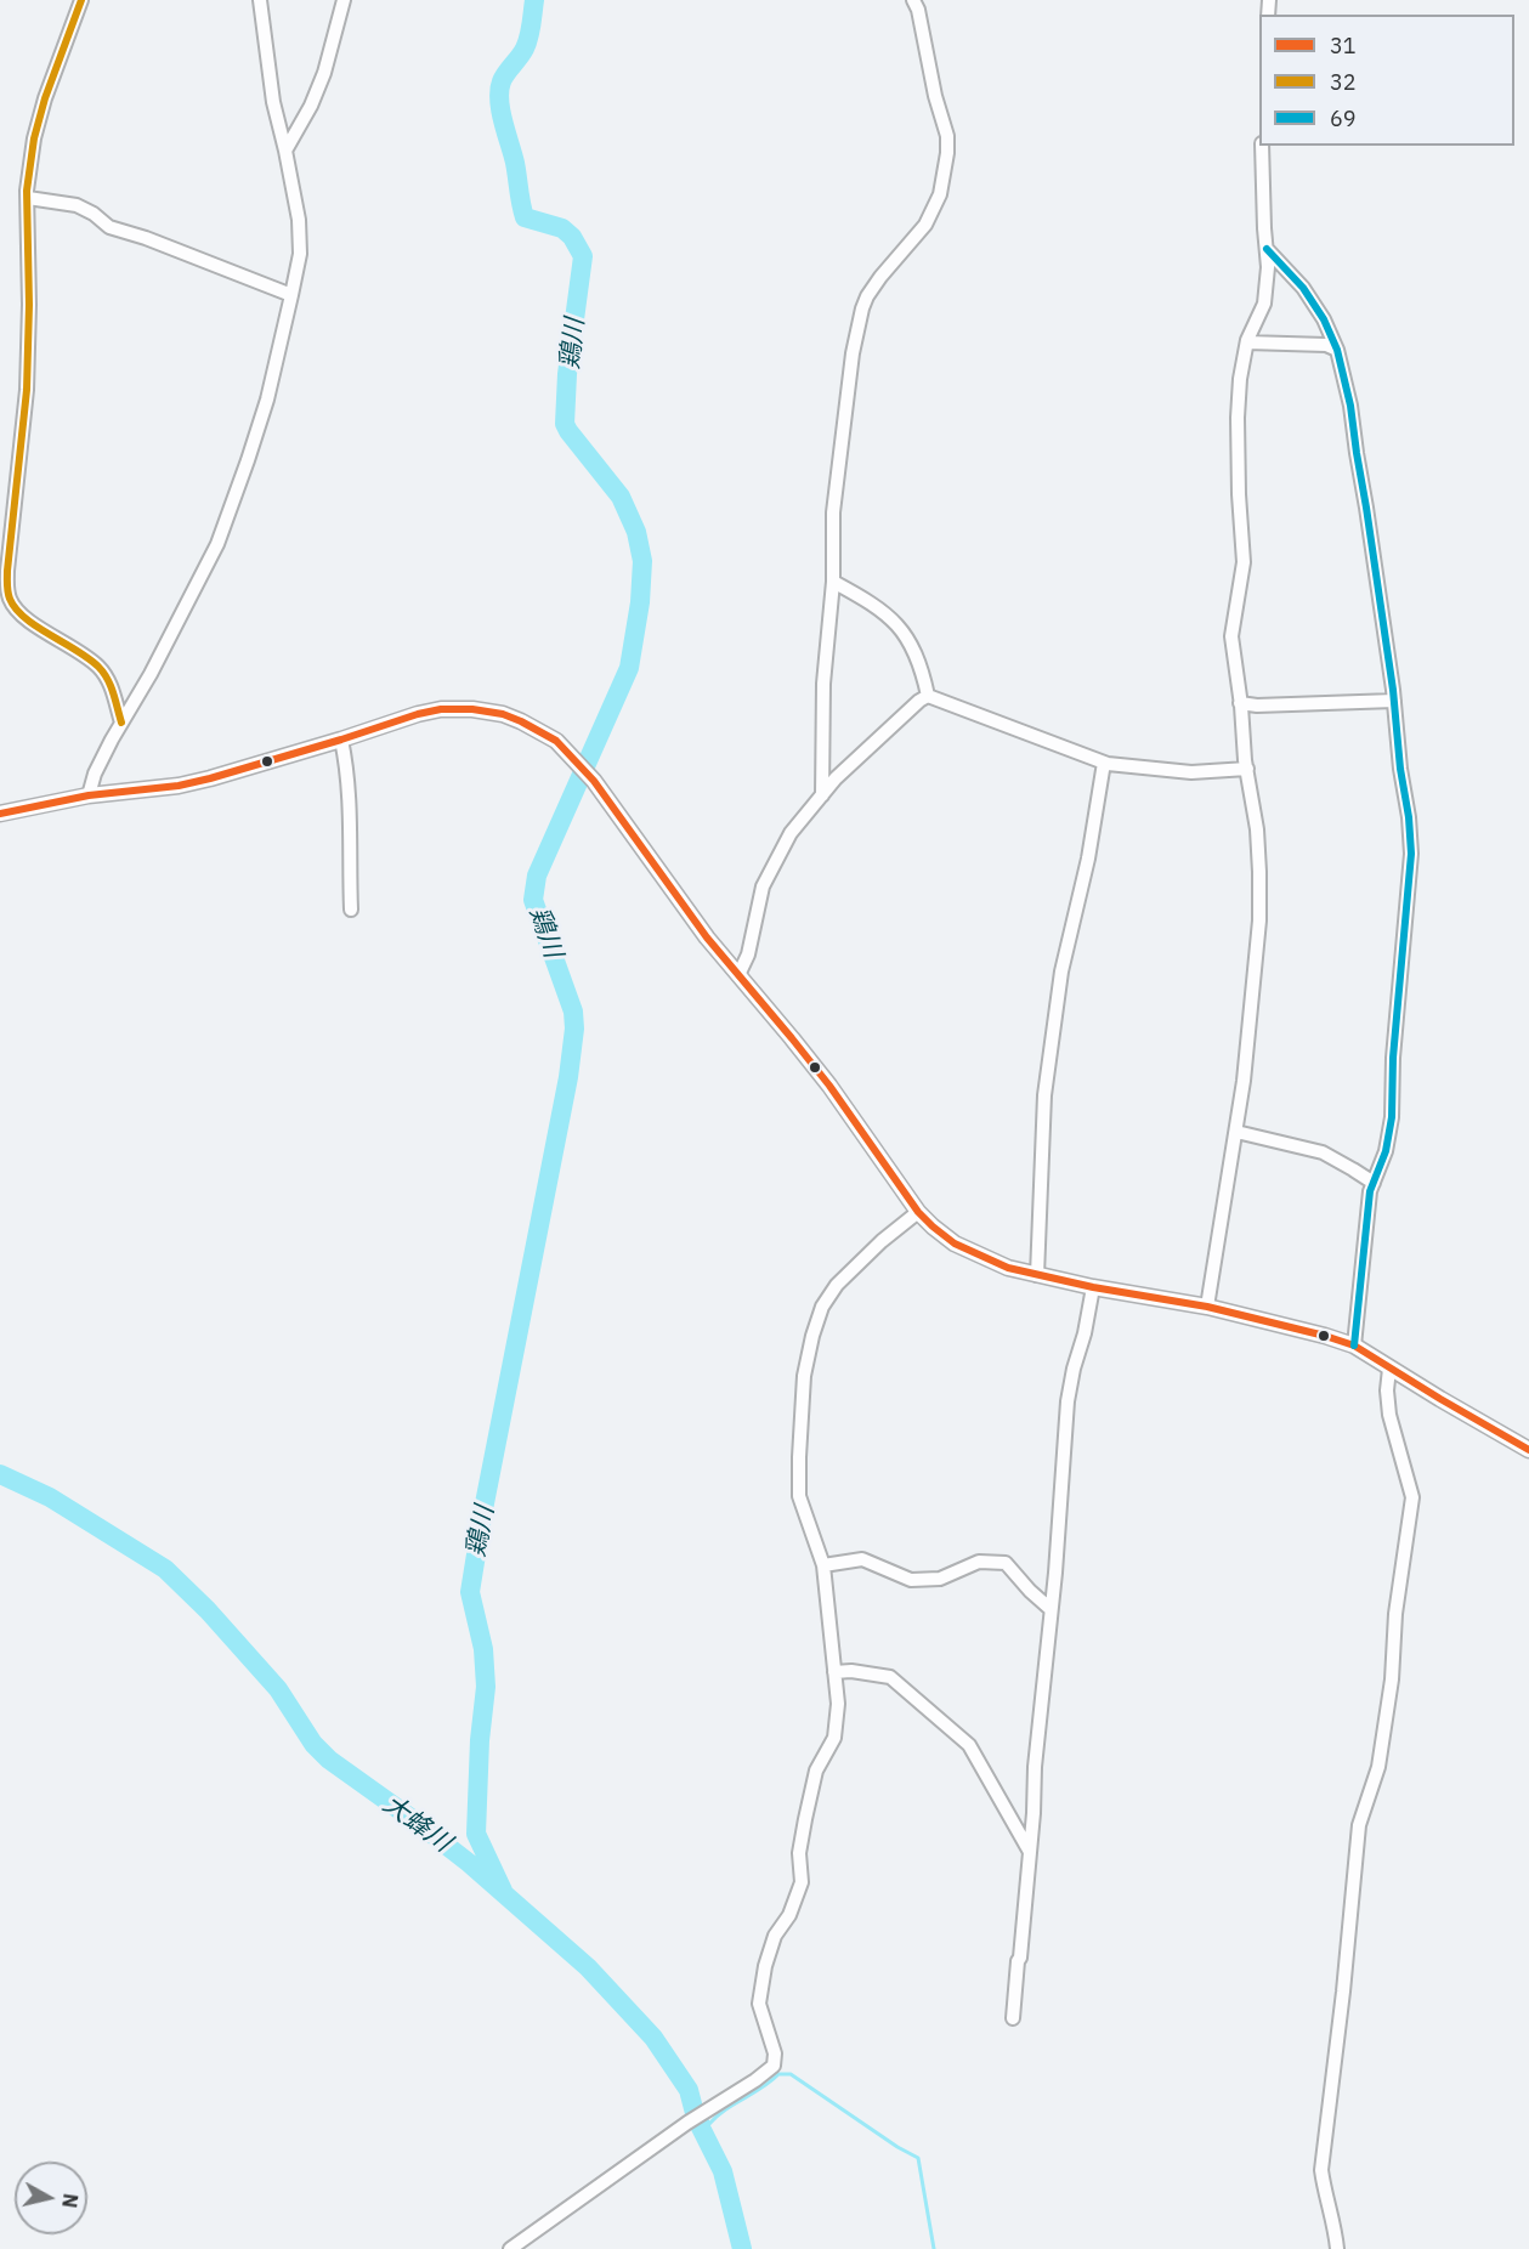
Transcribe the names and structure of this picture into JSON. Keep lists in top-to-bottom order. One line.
{"water":["鶏川","大蜂川"],"lines":["transit line 32","transit line 69","transit line 31"],"legend":["31","32","69"],"north":"right"}
